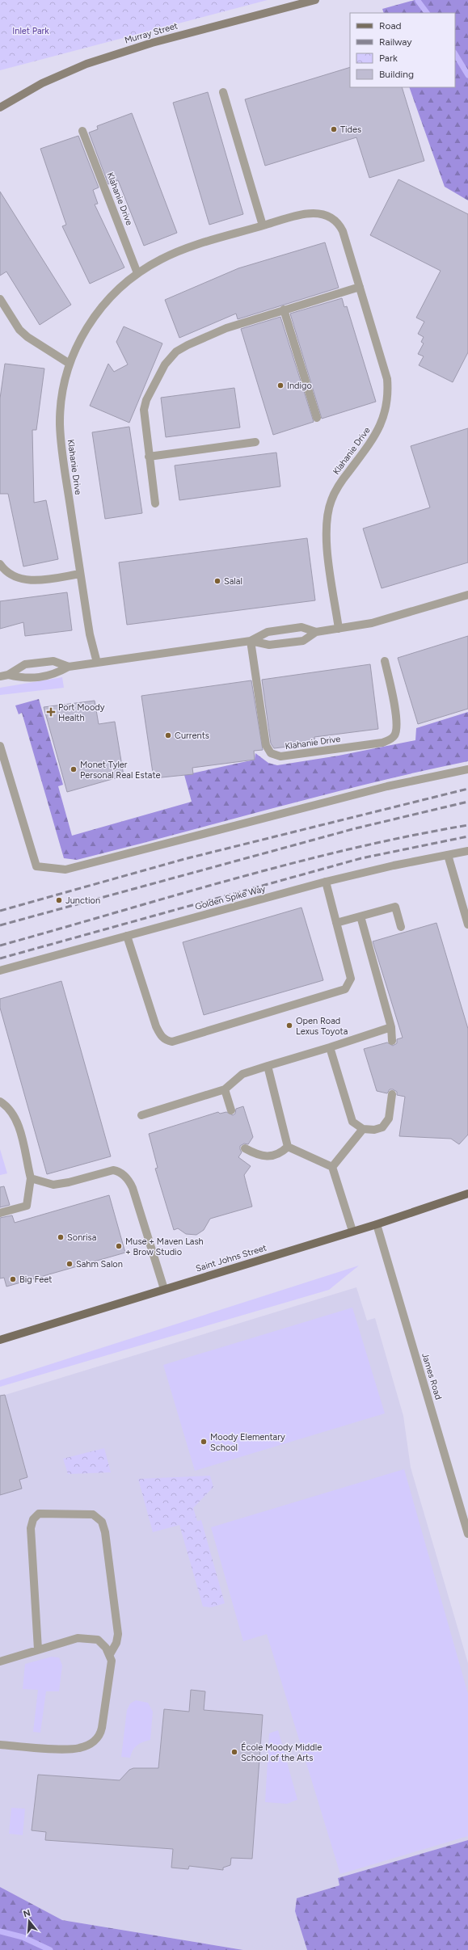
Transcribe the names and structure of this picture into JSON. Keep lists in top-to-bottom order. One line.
{"streets":{"main road":["Murray Street","Saint Johns Street"],"street":["Klahanie Drive","Golden Spike Way","James Road"]},"crossings":[["Saint Johns Street","James Road"]],"parks":["Inlet Park"],"places":{"other":["Tides","Indigo","Salal","Currents","Monet Tyler Personal Real Estate","Junction","Open Road Lexus Toyota","Sonrisa","Muse + Maven Lash + Brow Studio","Sahm Salon","Big Feet","Moody Elementary School","École Moody Middle School of the Arts"],"health":["Port Moody Health"]},"legend":["Road","Railway","Park","Building"],"north":"top"}
